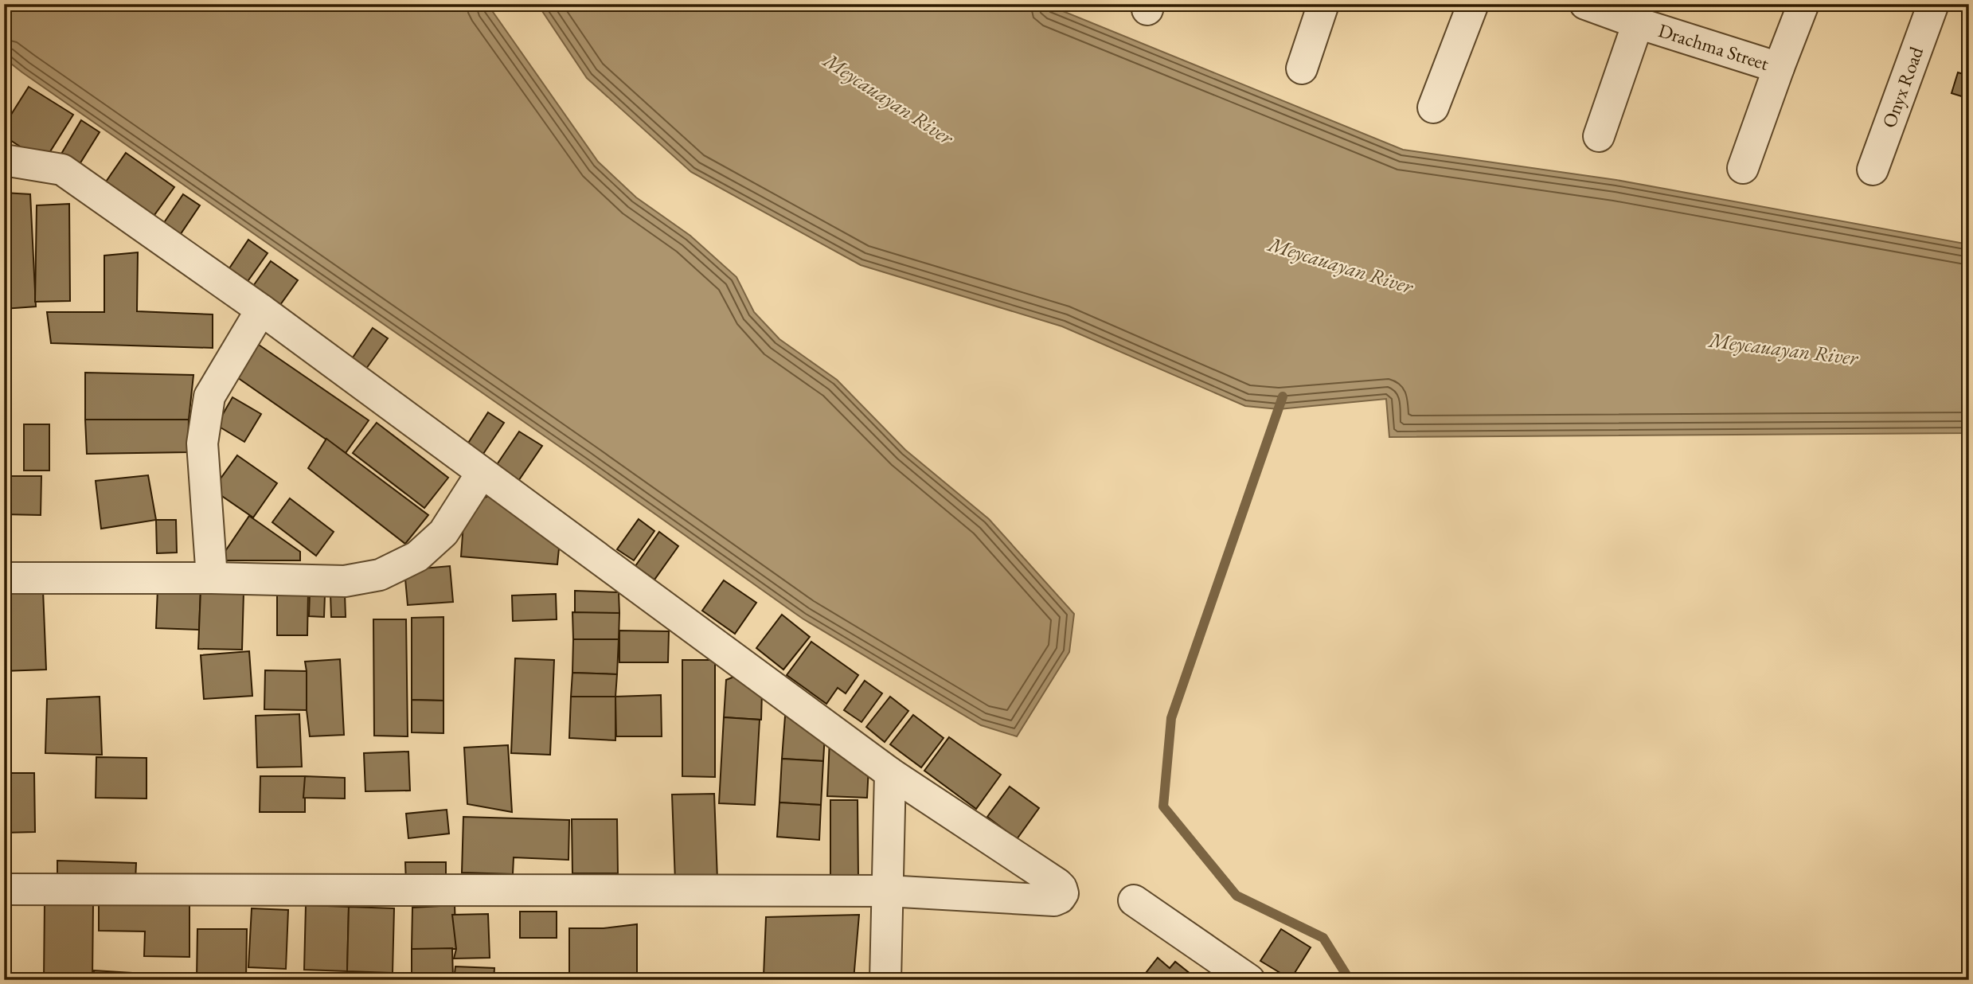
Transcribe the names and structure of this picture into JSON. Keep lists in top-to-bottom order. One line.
{"streets":{"street":["Drachma Street","Onyx Road"]},"water":["Meycauayan River"]}
